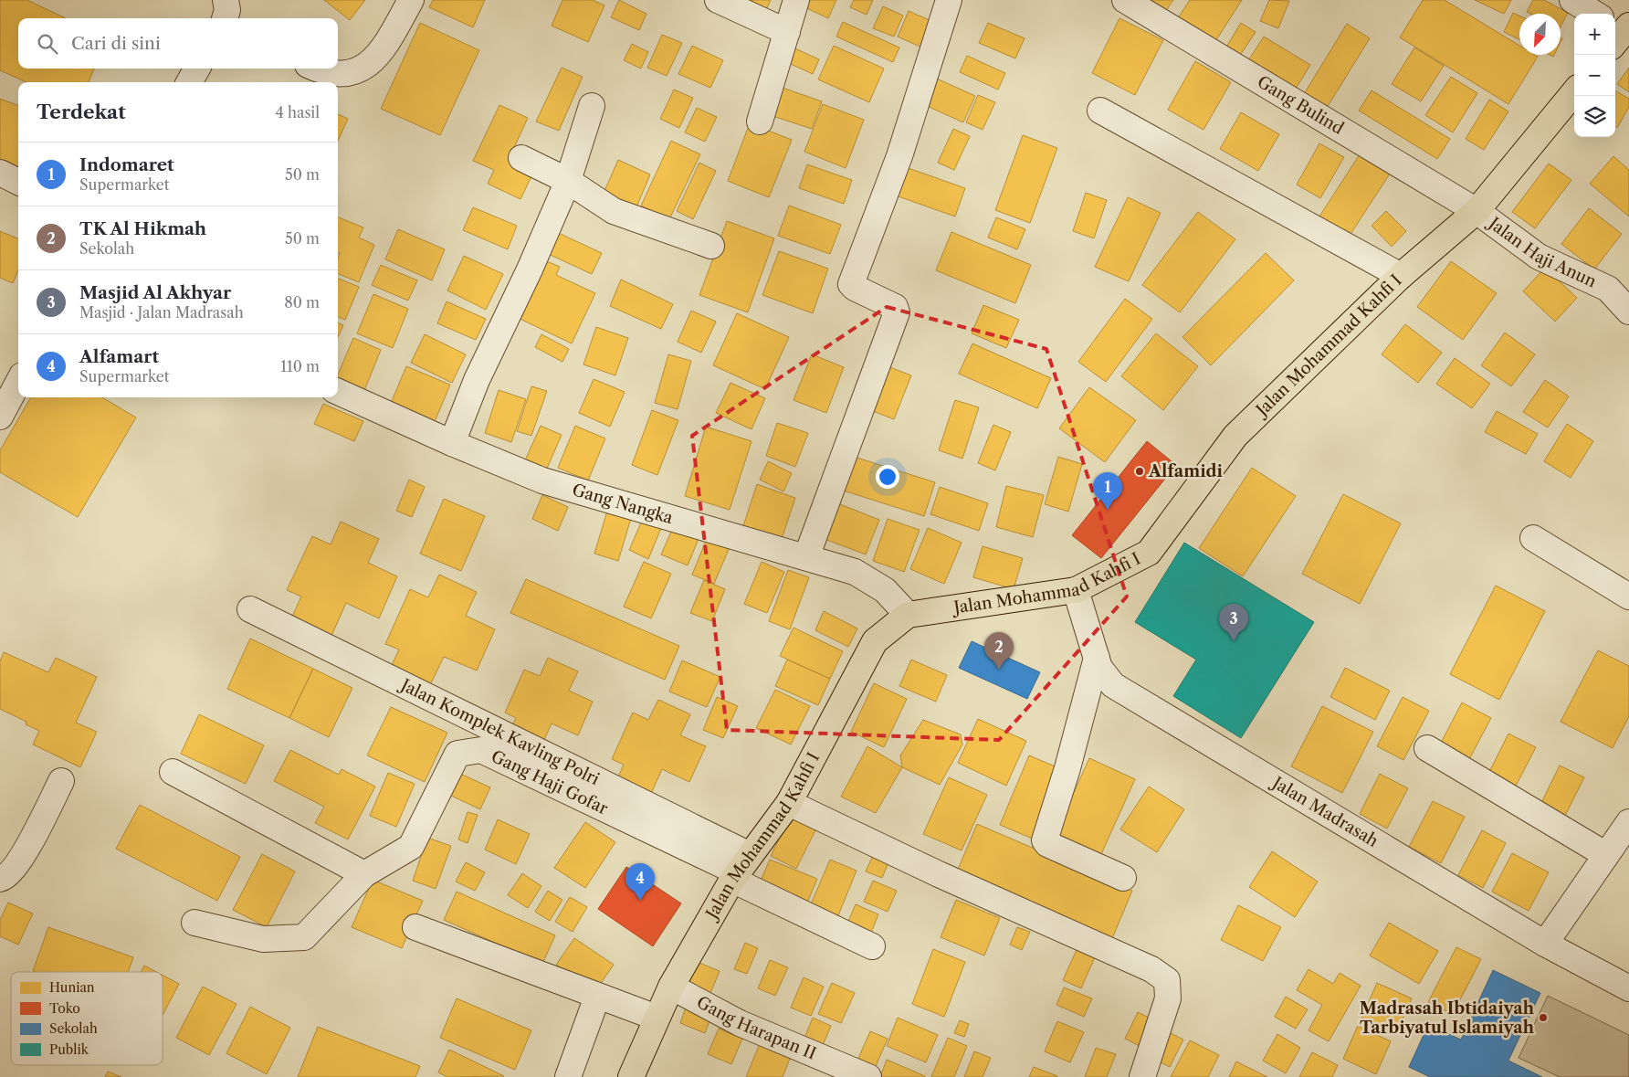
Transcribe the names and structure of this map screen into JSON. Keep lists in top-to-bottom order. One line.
{"streets":{"main road":["Jalan Mohammad Kahfi I"],"street":["Gang Bulind","Jalan Haji Anun","Gang Nangka","Jalan Komplek Kavling Polri","Gang Haji Gofar","Jalan Madrasah","Gang Harapan II"]},"crossings":[["Gang Bulind","Jalan Haji Anun"],["Gang Bulind","Jalan Mohammad Kahfi I"],["Jalan Haji Anun","Jalan Mohammad Kahfi I"],["Jalan Mohammad Kahfi I","Gang Nangka"],["Jalan Mohammad Kahfi I","Jalan Komplek Kavling Polri"],["Jalan Mohammad Kahfi I","Gang Haji Gofar"],["Jalan Mohammad Kahfi I","Jalan Madrasah"],["Jalan Mohammad Kahfi I","Gang Harapan II"],["Jalan Komplek Kavling Polri","Gang Haji Gofar"]],"places":["Alfamidi","Madrasah Ibtidaiyah Tarbiyatul Islamiyah"],"legend":["Hunian","Toko","Sekolah","Publik"],"north":"bottom left","page":{"map_buttons":["+","−"],"search":"Cari di sini","heading":["Terdekat","4 hasil"],"list":[{"mark":"1","name":"Indomaret","note":"Supermarket","value":"50 m"},{"mark":"2","name":"TK Al Hikmah","note":"Sekolah","value":"50 m"},{"mark":"3","name":"Masjid Al Akhyar","note":"Masjid · Jalan Madrasah","value":"80 m"},{"mark":"4","name":"Alfamart","note":"Supermarket","value":"110 m"}],"pins":["1","3","2","4"]}}
